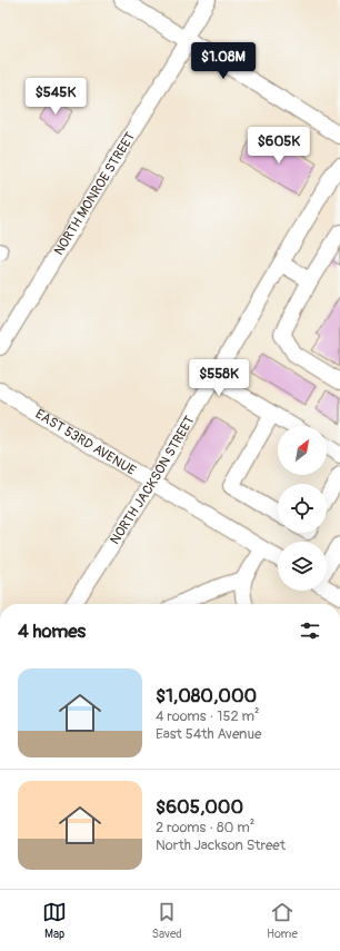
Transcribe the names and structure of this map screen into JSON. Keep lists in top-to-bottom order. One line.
{"streets":{"street":["NORTH MONROE STREET","EAST 53RD AVENUE","NORTH JACKSON STREET"]},"crossings":[["EAST 53RD AVENUE","NORTH JACKSON STREET"]],"north":"top right","page":{"price":["$1.08M","$545K","$605K","$558K"],"heading":"4 homes","list":[{"name":"$1,080,000","note":"4 rooms · 152 m² · East 54th Avenue"},{"name":"$605,000","note":"2 rooms · 80 m² · North Jackson Street"}],"tabs":["Map","Saved","Home"]}}
